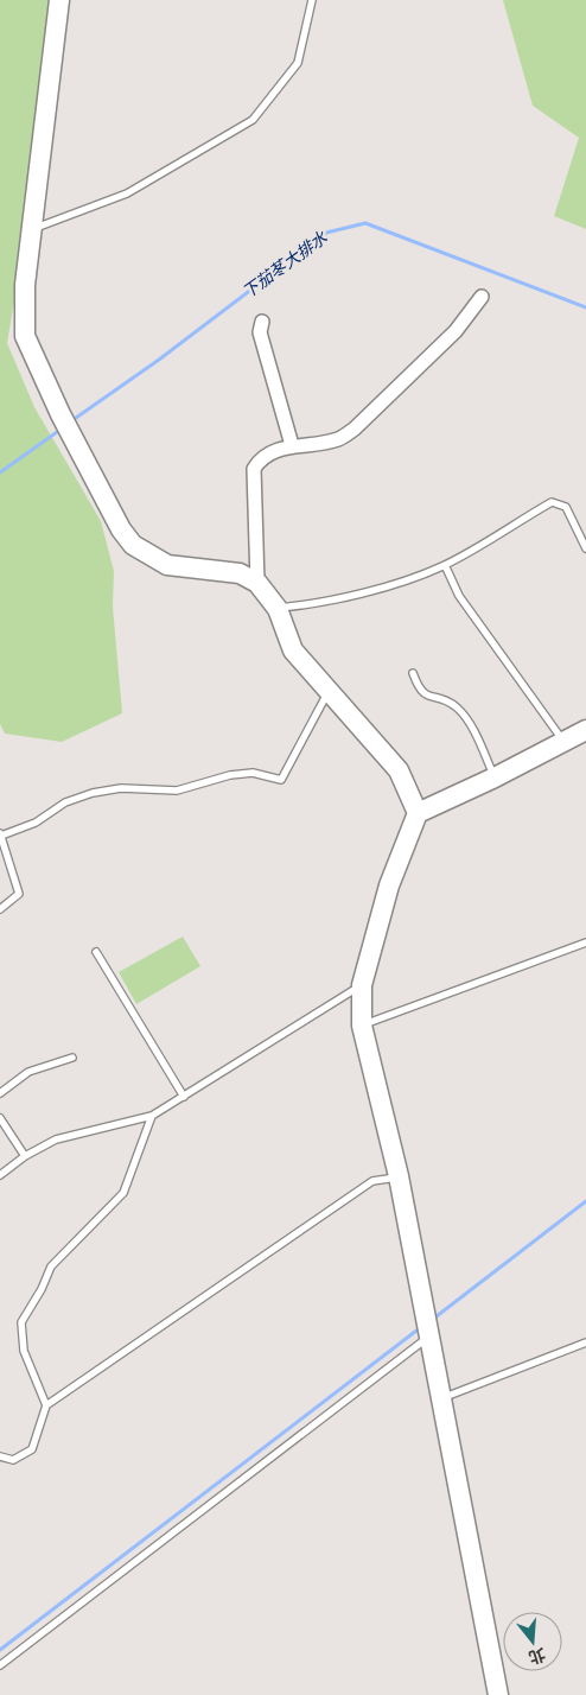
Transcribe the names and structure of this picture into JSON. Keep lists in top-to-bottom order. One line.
{"water":["下茄苳大排水"],"north":"bottom"}
